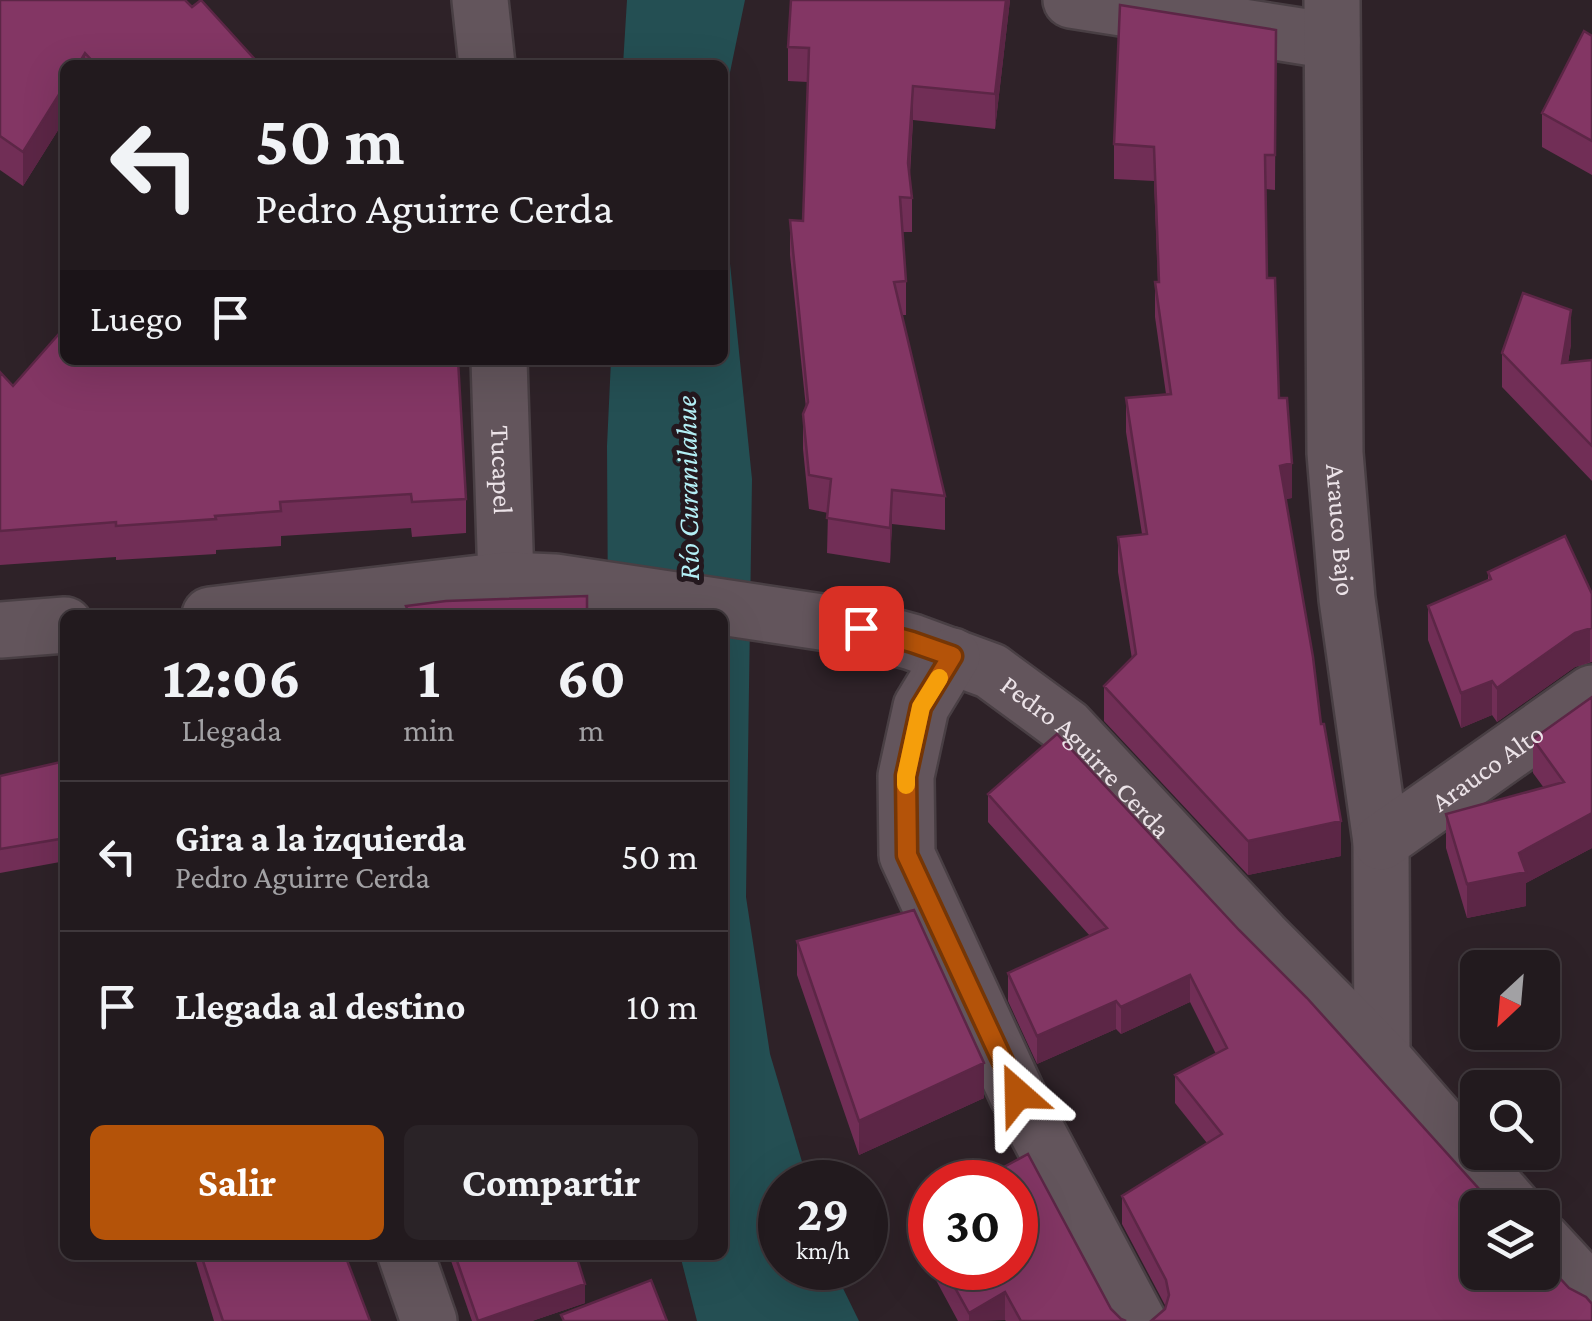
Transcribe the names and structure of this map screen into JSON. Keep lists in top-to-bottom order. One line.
{"streets":{"street":["Tucapel","Arauco Bajo","Pedro Aguirre Cerda","Arauco Alto"]},"crossings":[["Tucapel","Pedro Aguirre Cerda"],["Arauco Bajo","Pedro Aguirre Cerda"],["Arauco Bajo","Arauco Alto"]],"water":["Río Curanilahue"],"north":"bottom left","page":{"turn":["50 m","Pedro Aguirre Cerda"],"then":"Luego","eta":["12:06","Llegada","1","min","60","m"],"list":[{"name":"Gira a la izquierda","note":"Pedro Aguirre Cerda","value":"50 m"},{"name":"Llegada al destino","value":"10 m"}],"buttons":["Salir","Compartir"],"speed":"29 km/h","limit":"30"}}
